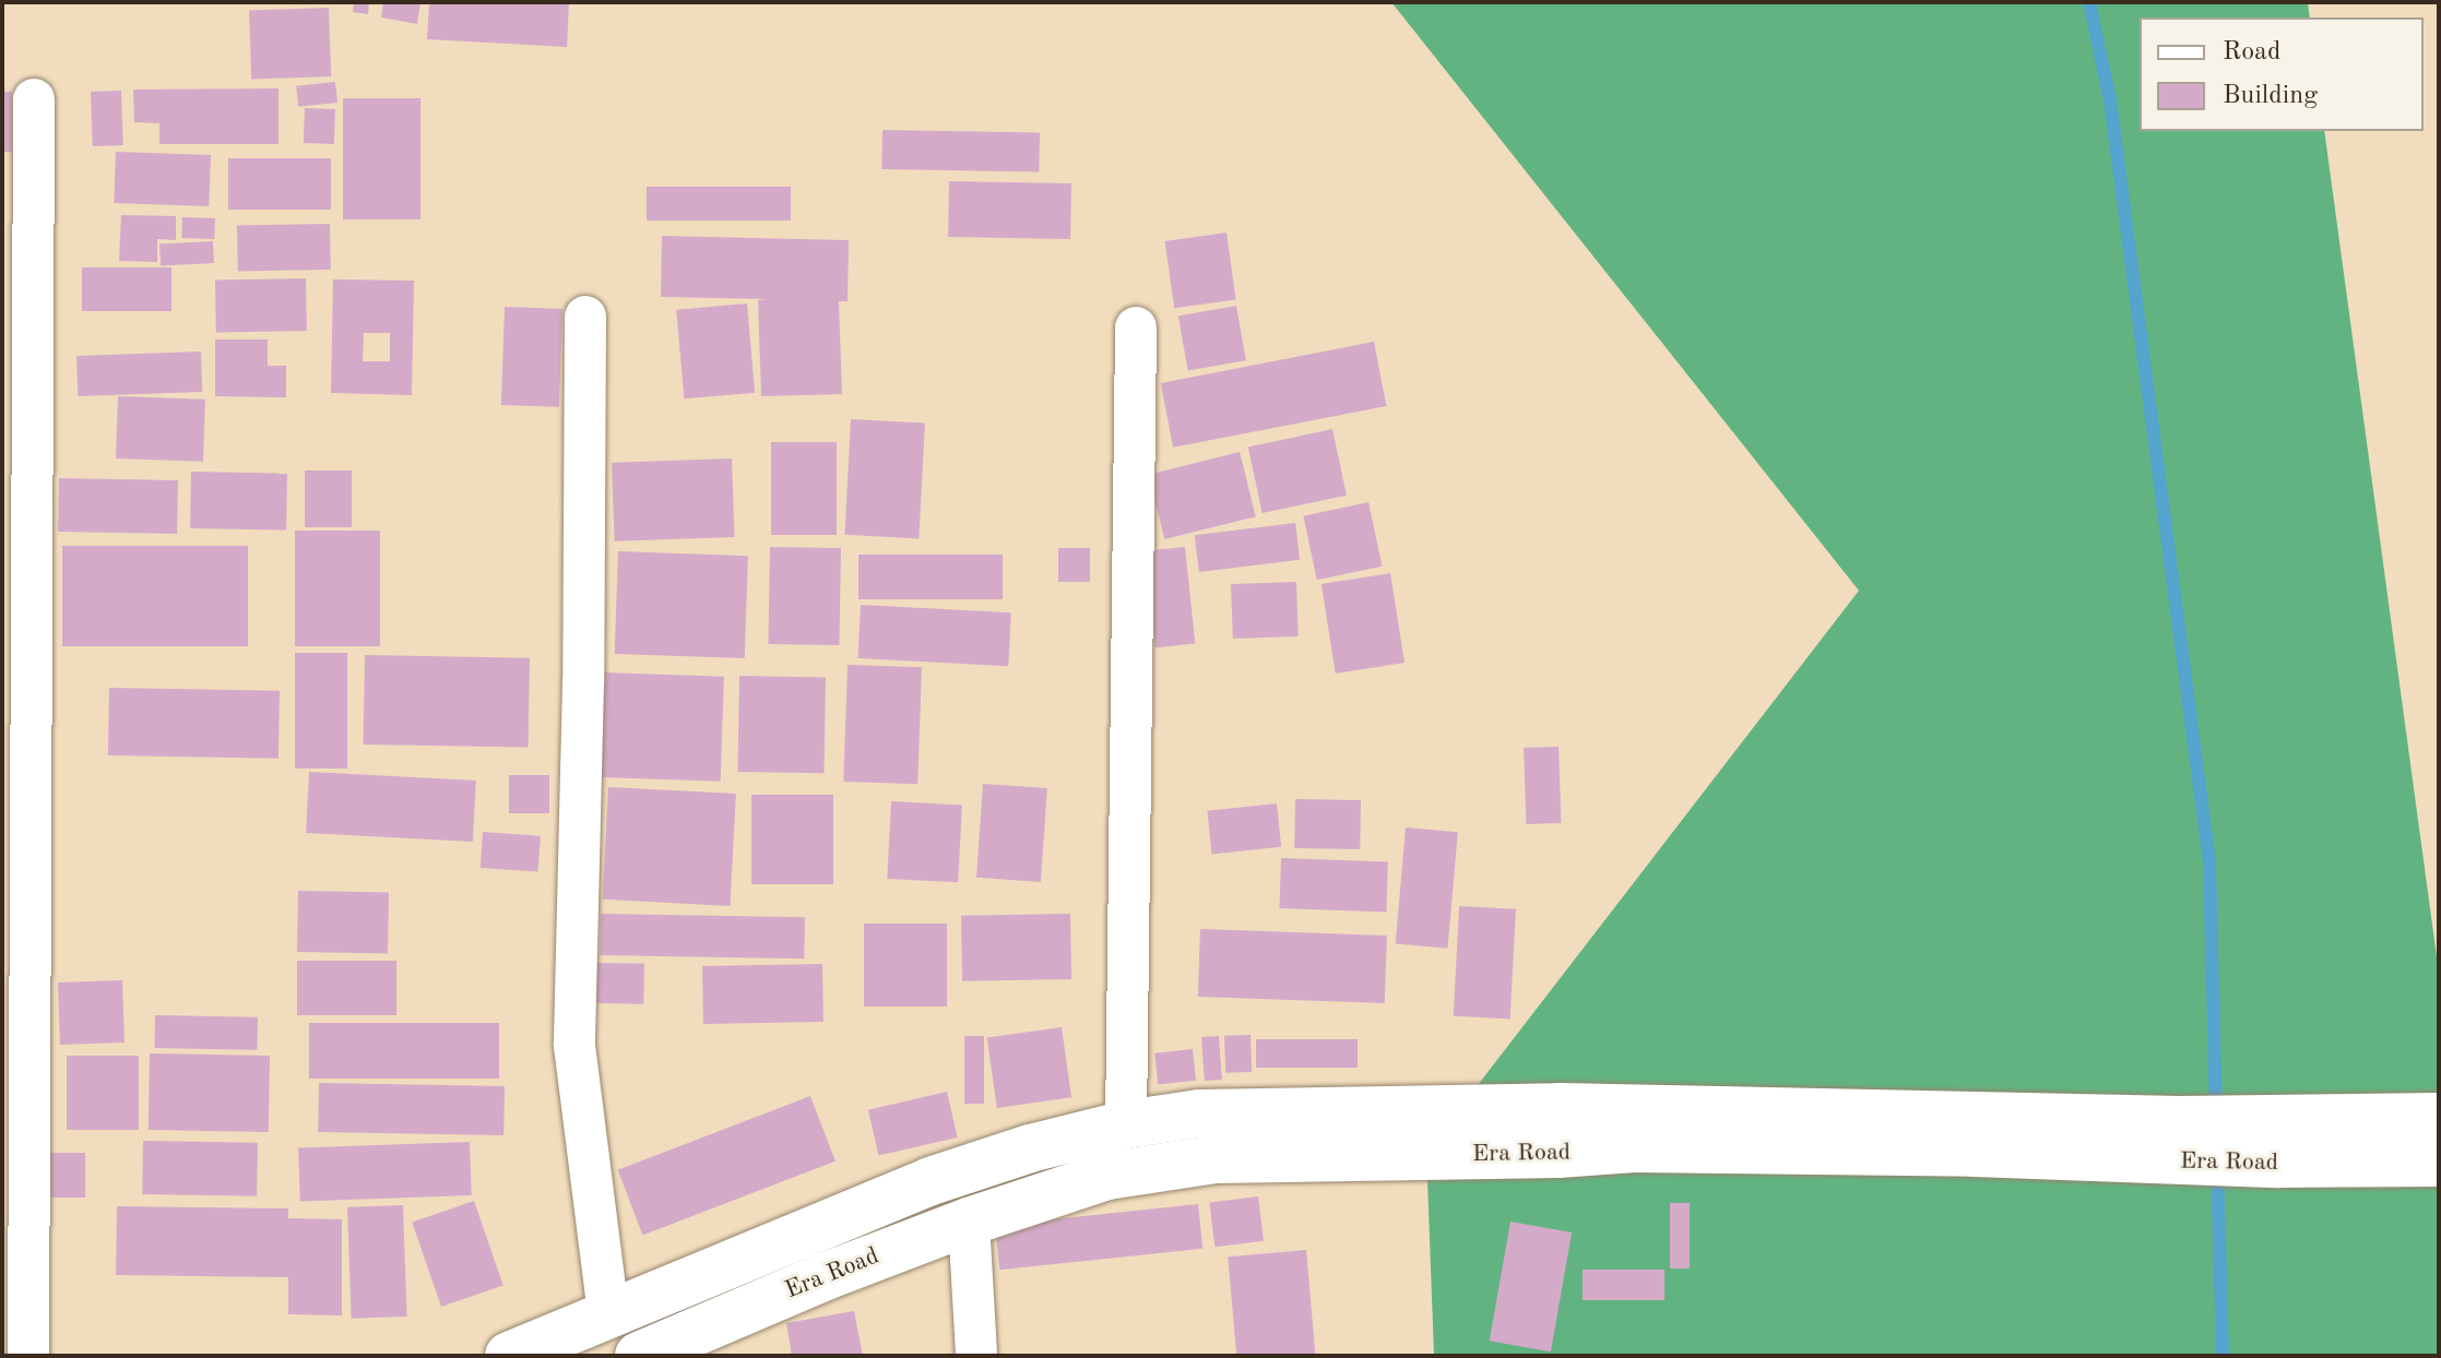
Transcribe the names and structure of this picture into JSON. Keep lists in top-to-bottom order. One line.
{"streets":{"main road":["Era Road"]},"legend":["Road","Building"]}
